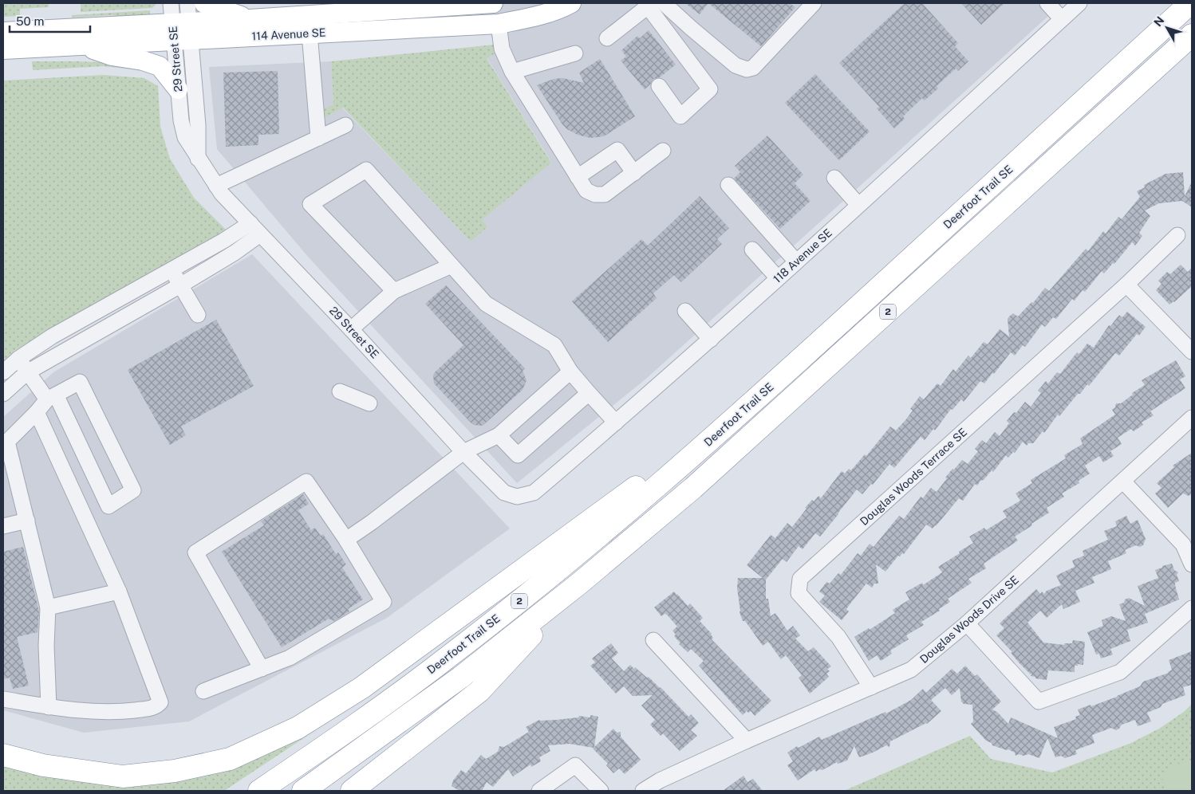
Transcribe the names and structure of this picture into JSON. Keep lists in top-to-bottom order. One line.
{"streets":{"highway":["Deerfoot Trail SE","2"],"main road":["114 Avenue SE"],"street":["29 Street SE","118 Avenue SE","Douglas Woods Terrace SE","Douglas Woods Drive SE"]},"crossings":[["114 Avenue SE","29 Street SE"],["29 Street SE","118 Avenue SE"],["Douglas Woods Terrace SE","Douglas Woods Drive SE"]],"scale_bar":"50 m","north":"top left"}
